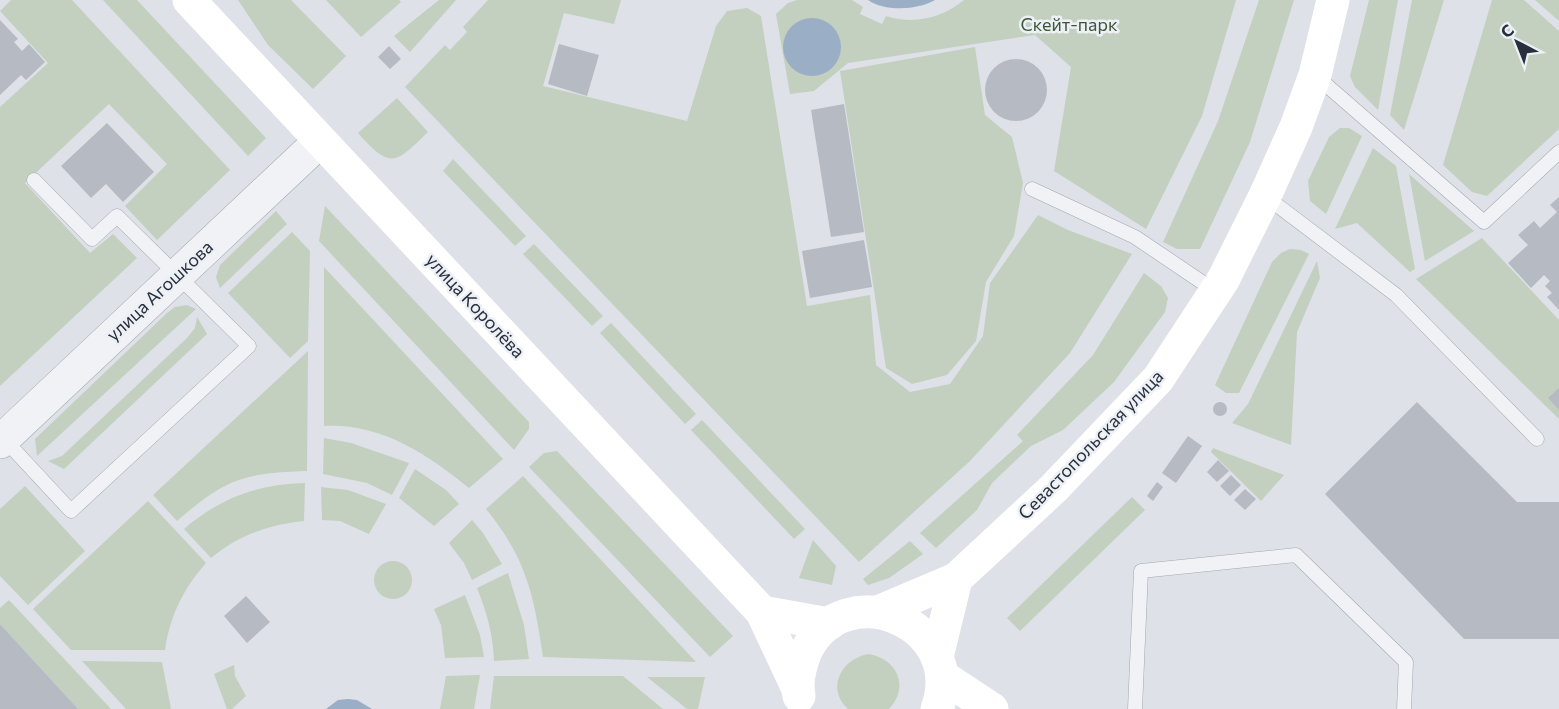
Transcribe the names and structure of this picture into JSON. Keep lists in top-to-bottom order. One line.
{"streets":{"main road":["улица Королёва","Севастопольская улица"],"street":["улица Агошкова"]},"crossings":[["улица Агошкова","улица Королёва"]],"parks":["Скейт-парк"],"north":"top left"}
